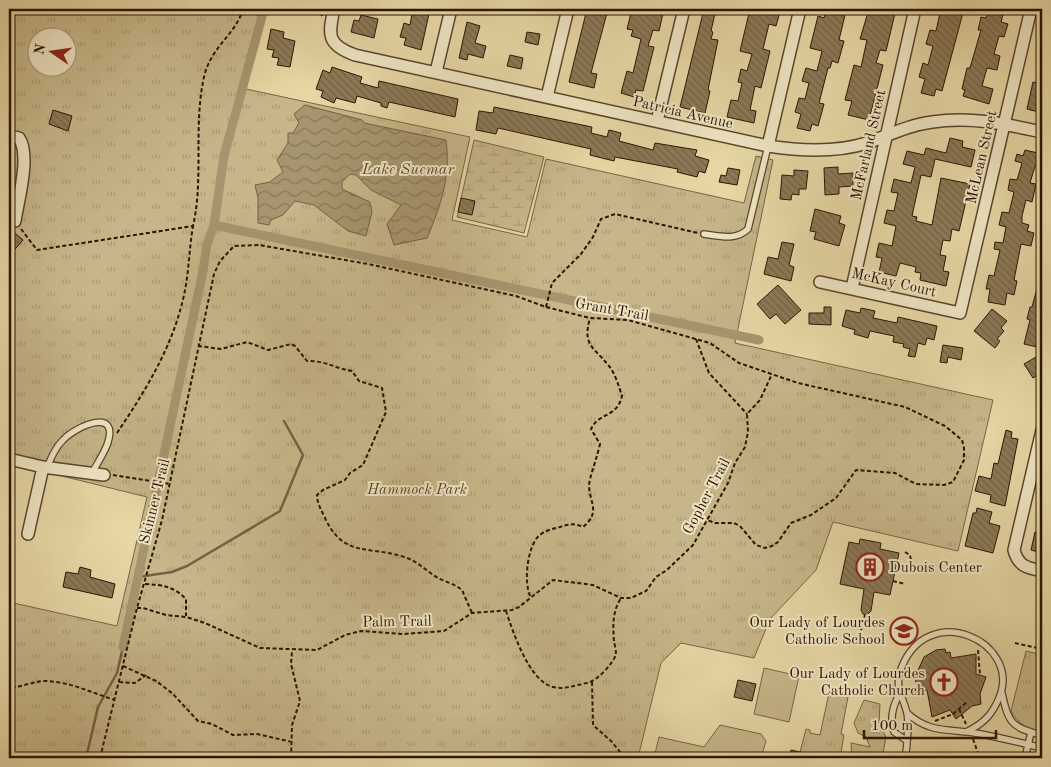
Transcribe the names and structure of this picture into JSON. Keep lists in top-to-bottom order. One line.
{"streets":{"street":["Patricia Avenue","McFarland Street","McLean Street","McKay Court"],"path":["Grant Trail","Gopher Trail","Skinner Trail","Palm Trail"]},"crossings":[["Patricia Avenue","McFarland Street"],["Patricia Avenue","McLean Street"],["McFarland Street","McKay Court"],["McLean Street","McKay Court"],["Grant Trail","Gopher Trail"],["Grant Trail","Skinner Trail"],["Gopher Trail","Palm Trail"],["Skinner Trail","Palm Trail"]],"water":["Lake Suemar"],"parks":["Hammock Park"],"places":{"building":["Dubois Center"],"school or university":["Our Lady of Lourdes Catholic School"],"church":["Our Lady of Lourdes Catholic Church"]},"scale_bar":"100 m","north":"left"}
